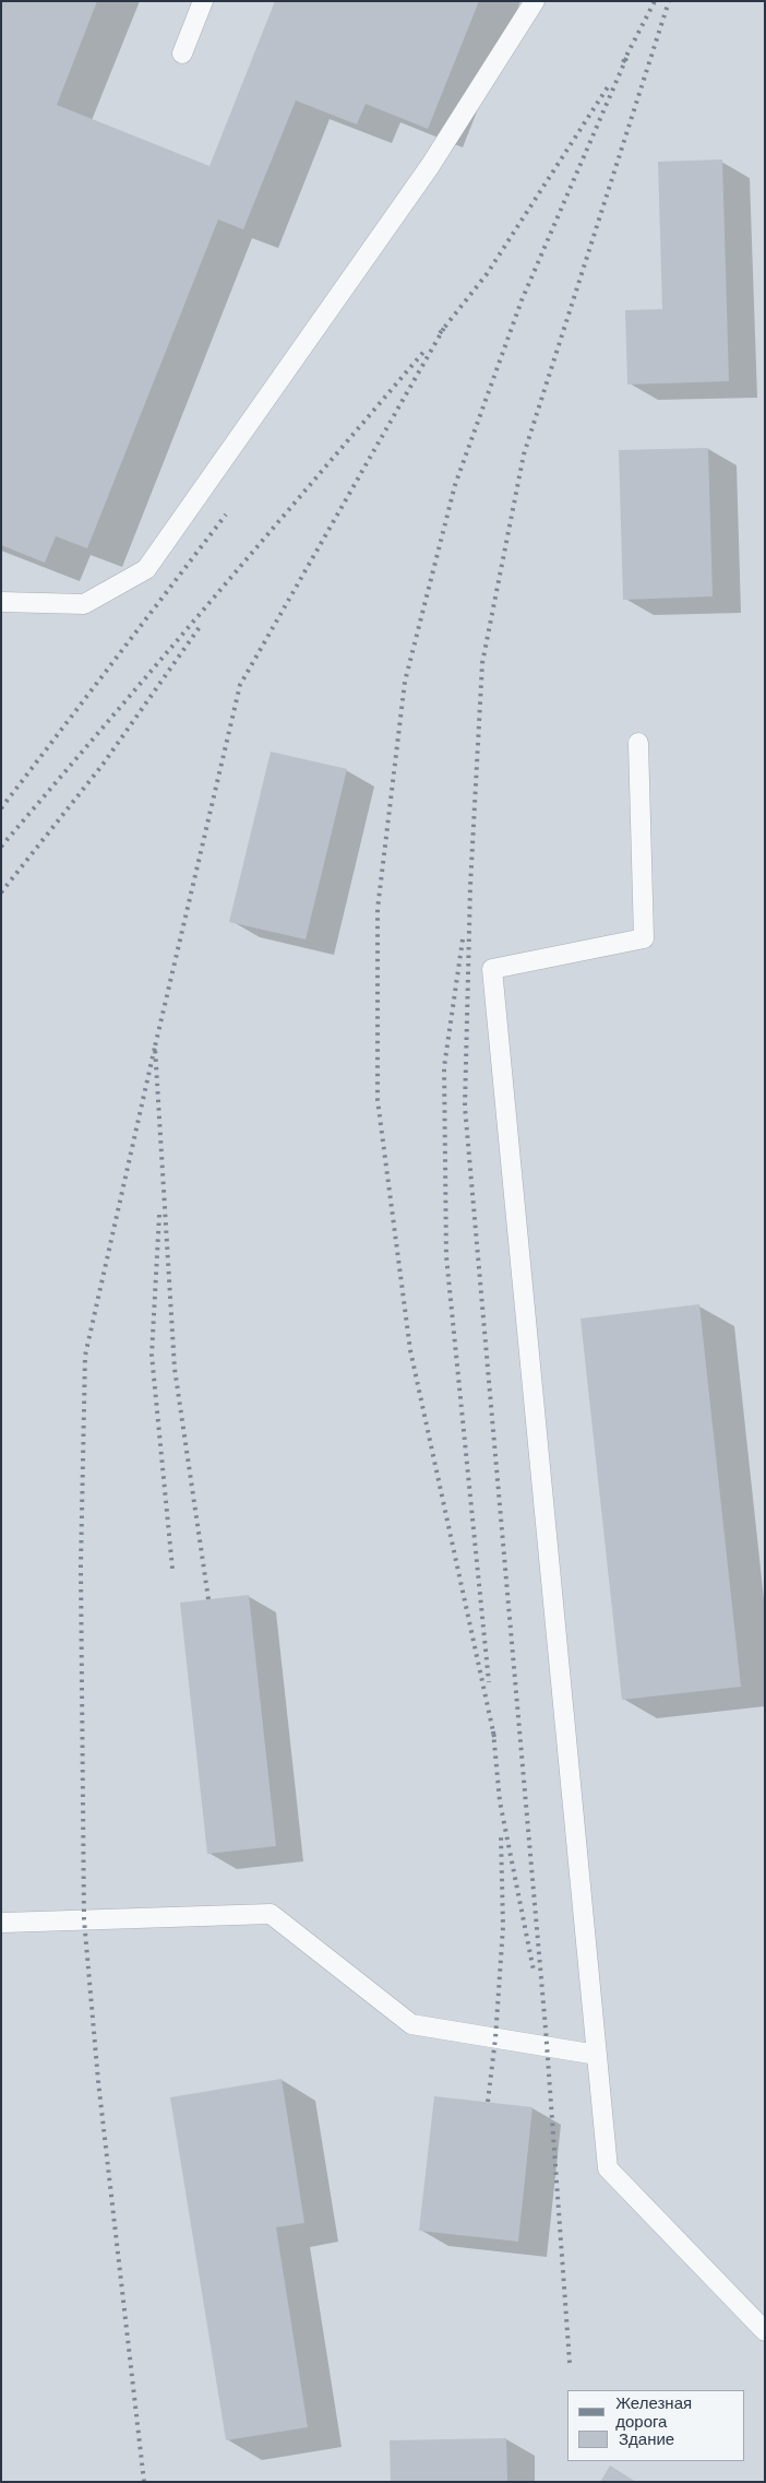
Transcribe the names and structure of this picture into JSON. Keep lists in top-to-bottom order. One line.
{"legend":["Железная дорога","Здание"]}
